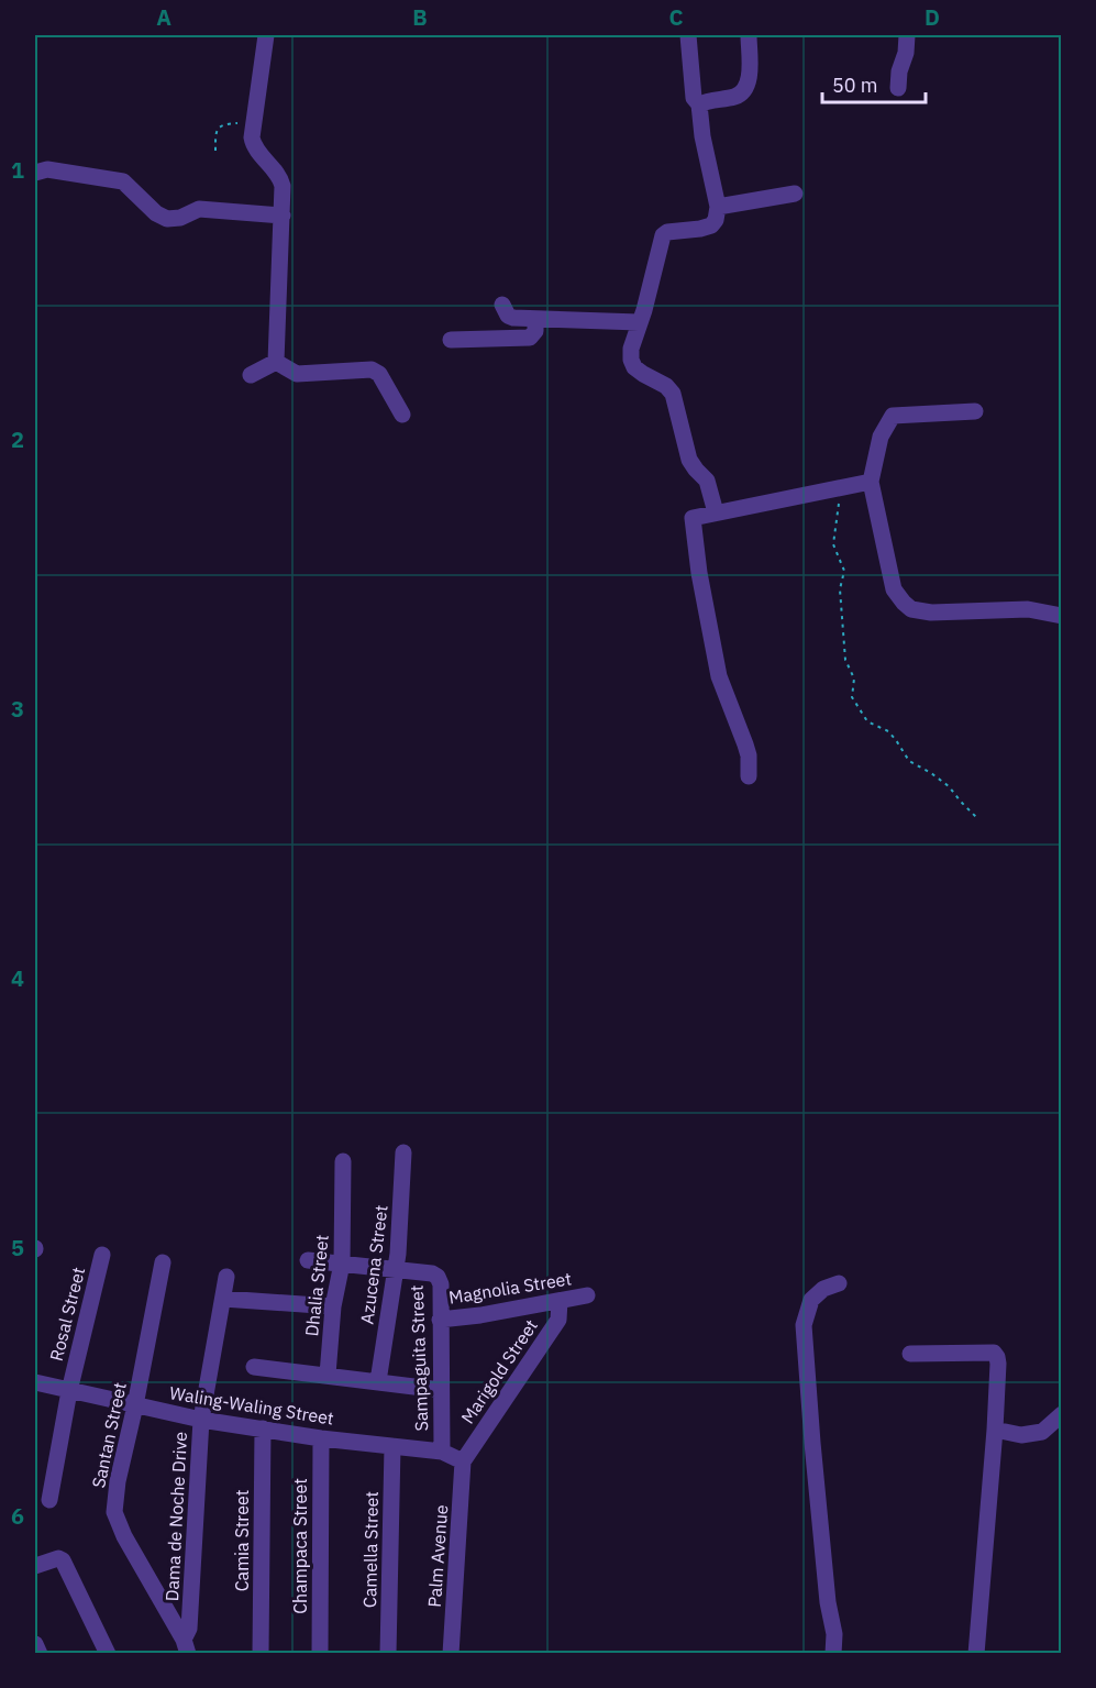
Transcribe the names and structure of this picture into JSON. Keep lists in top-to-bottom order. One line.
{"streets":{"street":["Azucena Street","Dhalia Street","Magnolia Street","Rosal Street","Sampaguita Street","Marigold Street","Waling-Waling Street","Santan Street","Dama de Noche Drive","Camia Street","Champaca Street","Camella Street","Palm Avenue"]},"crossings":[["Azucena Street","Sampaguita Street"],["Dhalia Street","Sampaguita Street"],["Magnolia Street","Sampaguita Street"],["Magnolia Street","Marigold Street"],["Rosal Street","Waling-Waling Street"],["Sampaguita Street","Waling-Waling Street"],["Marigold Street","Waling-Waling Street"],["Marigold Street","Palm Avenue"],["Waling-Waling Street","Santan Street"],["Waling-Waling Street","Dama de Noche Drive"],["Waling-Waling Street","Camia Street"],["Waling-Waling Street","Champaca Street"],["Waling-Waling Street","Camella Street"],["Waling-Waling Street","Palm Avenue"],["Santan Street","Dama de Noche Drive"]],"scale_bar":"50 m","grid":{"columns":["A","B","C","D"],"rows":["1","2","3","4","5","6"]}}
